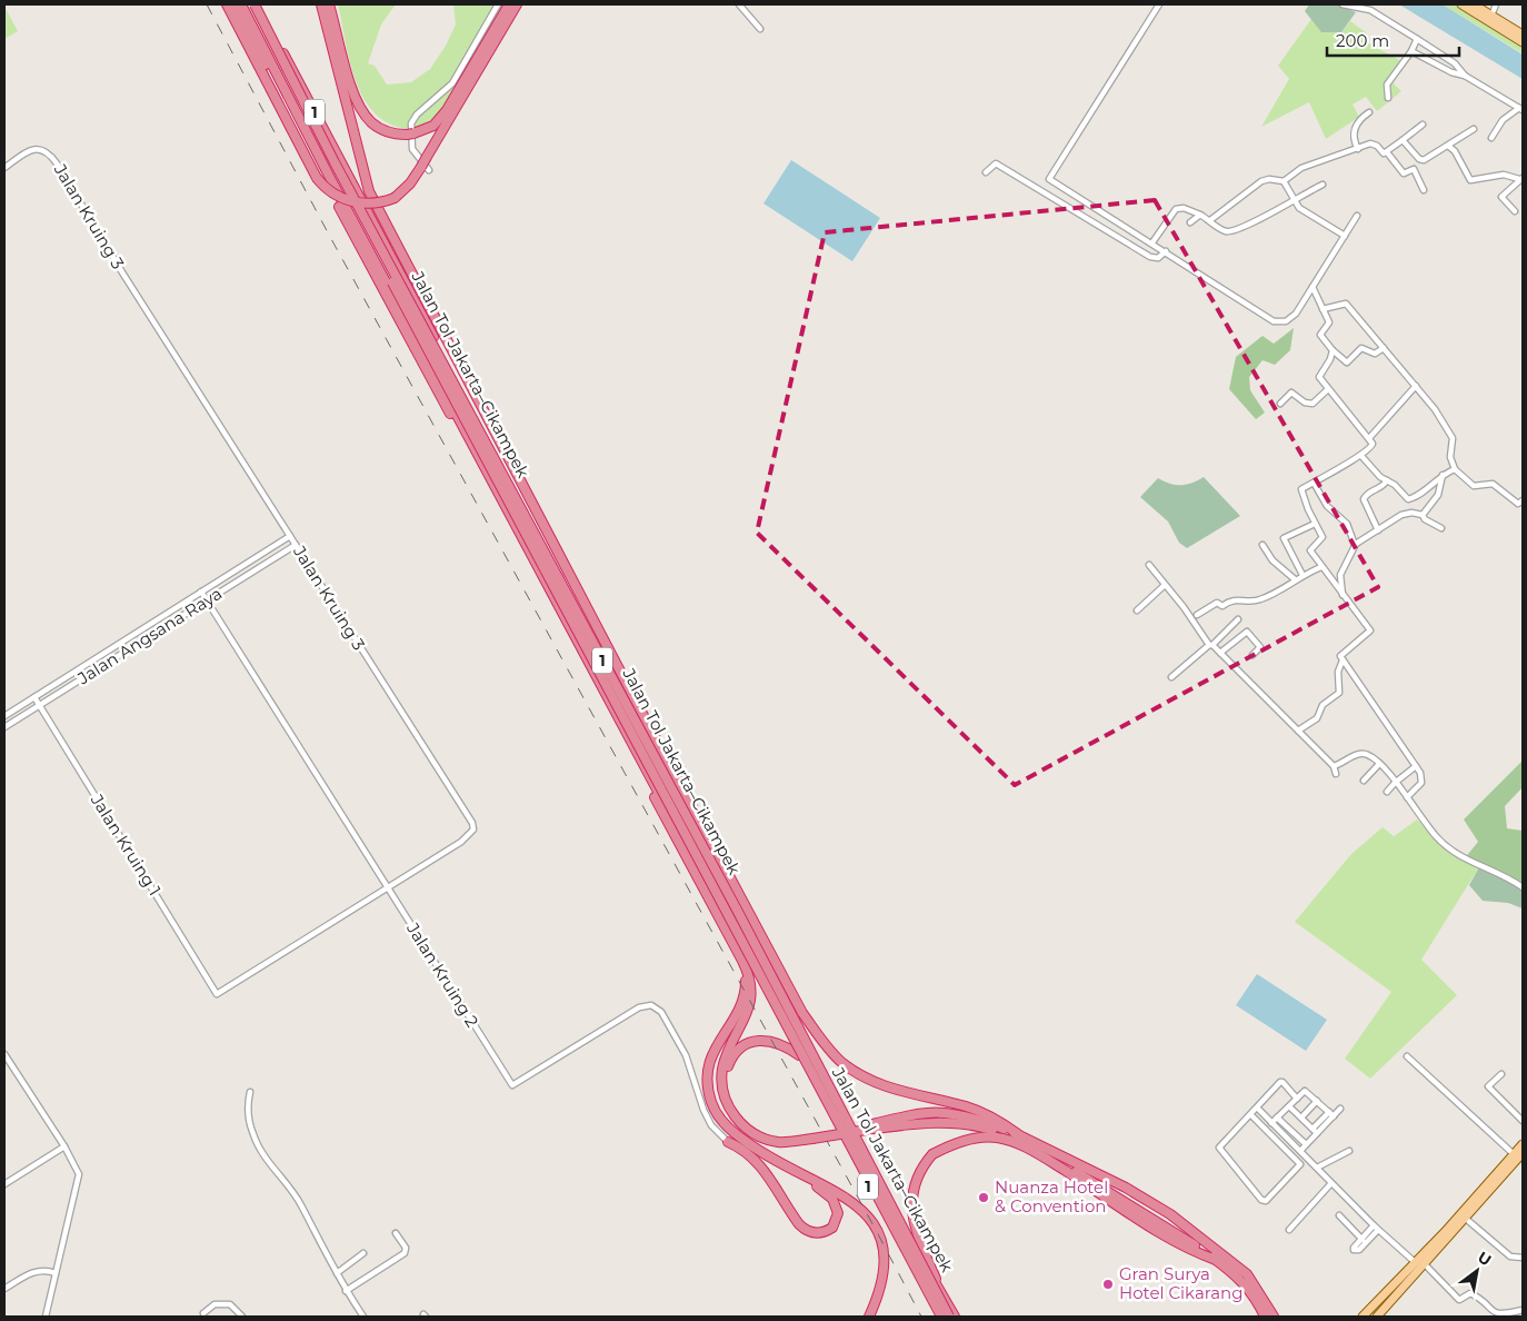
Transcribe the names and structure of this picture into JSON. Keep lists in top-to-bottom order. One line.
{"streets":{"highway":["1","Jalan Tol Jakarta–Cikampek"],"street":["Jalan Kruing 3","Jalan Angsana Raya","Jalan Kruing 1","Jalan Kruing 2"]},"crossings":[["1","Jalan Tol Jakarta–Cikampek"],["Jalan Kruing 3","Jalan Angsana Raya"],["Jalan Kruing 3","Jalan Kruing 1"],["Jalan Kruing 3","Jalan Kruing 2"],["Jalan Angsana Raya","Jalan Kruing 1"],["Jalan Angsana Raya","Jalan Kruing 2"]],"places":["Nuanza Hotel & Convention","Gran Surya Hotel Cikarang"],"scale_bar":"200 m","north":"top right"}
